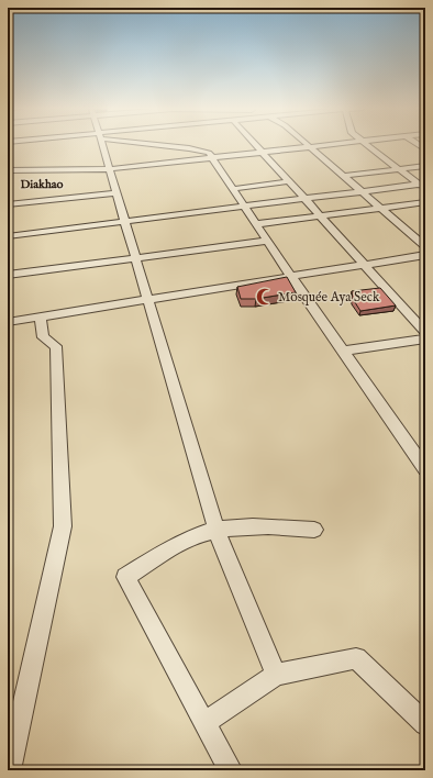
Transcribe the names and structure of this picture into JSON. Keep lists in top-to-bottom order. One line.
{"districts":["Diakhao"],"places":{"mosque":["Mosquée Aya Seck"]}}
